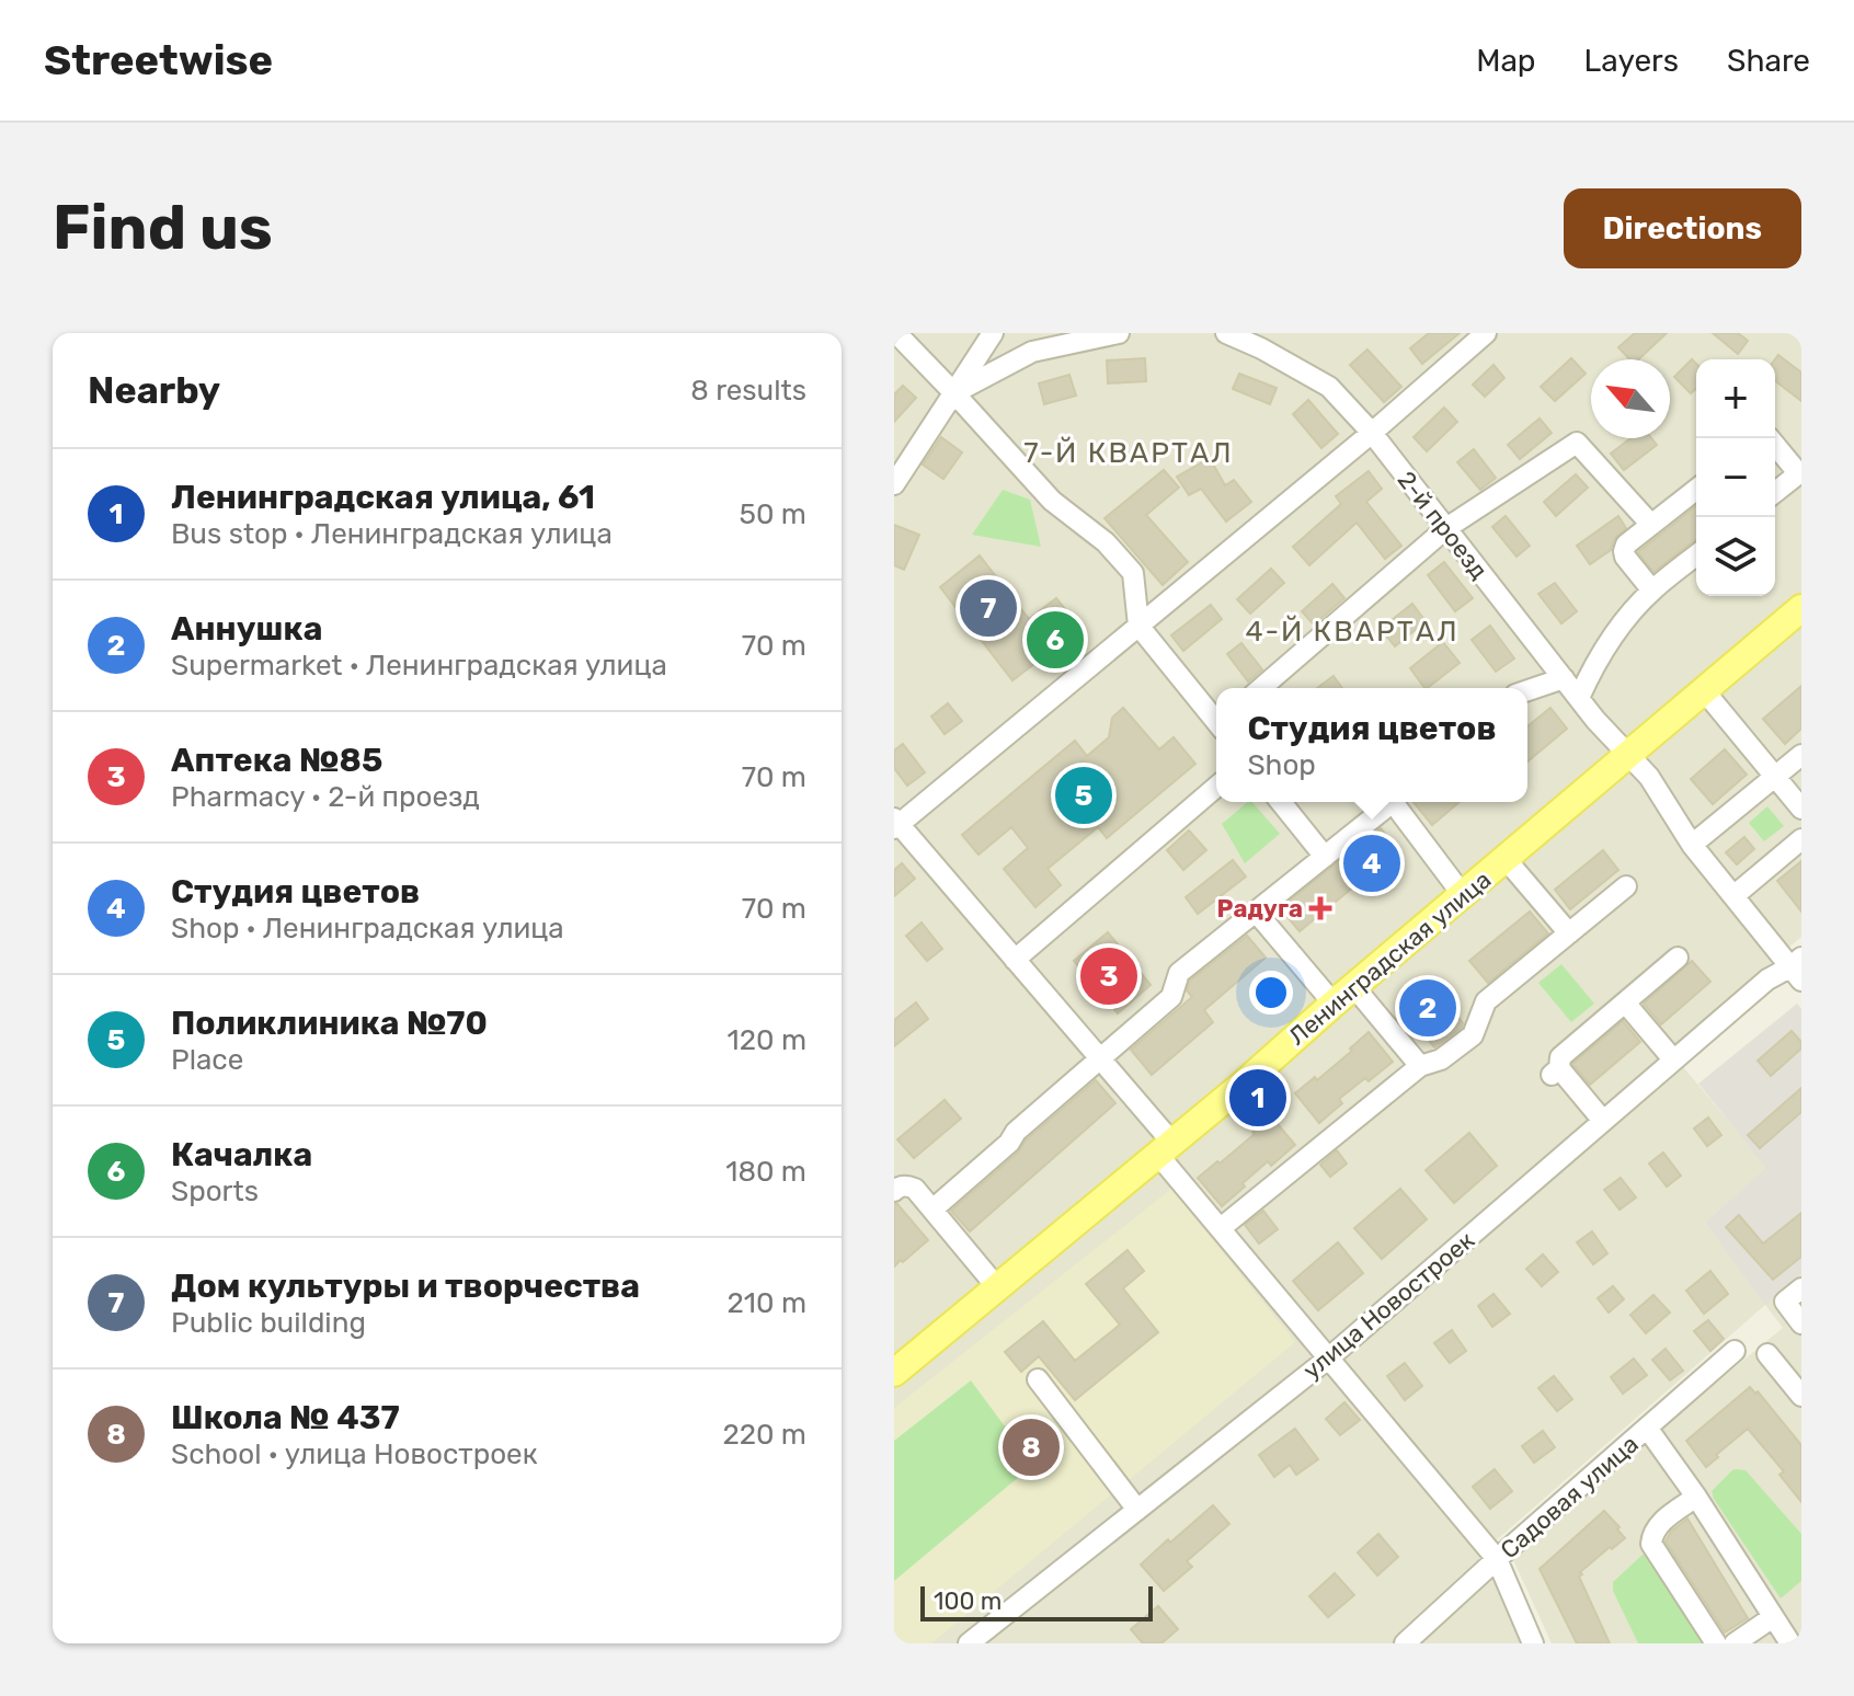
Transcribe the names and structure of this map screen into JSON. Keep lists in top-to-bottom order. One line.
{"streets":{"main road":["Ленинградская улица"],"street":["2-й проезд","улица Новостроек","Садовая улица"]},"crossings":[["2-й проезд","Ленинградская улица"],["2-й проезд","улица Новостроек"]],"districts":["7-Й КВАРТАЛ","4-Й КВАРТАЛ"],"places":{"health":["Радуга"]},"scale_bar":"100 m","north":"top left","page":{"header":"Streetwise","nav":["Map","Layers","Share"],"buttons":"Directions","title":"Find us","heading":["Nearby","8 results"],"map_buttons":["+","−"],"list":[{"mark":"1","name":"Ленинградская улица, 61","note":"Bus stop · Ленинградская улица","value":"50 m"},{"mark":"2","name":"Аннушка","note":"Supermarket · Ленинградская улица","value":"70 m"},{"mark":"3","name":"Аптека №85","note":"Pharmacy · 2-й проезд","value":"70 m"},{"mark":"4","name":"Студия цветов","note":"Shop · Ленинградская улица","value":"70 m"},{"mark":"5","name":"Поликлиника №70","note":"Place","value":"120 m"},{"mark":"6","name":"Качалка","note":"Sports","value":"180 m"},{"mark":"7","name":"Дом культуры и творчества","note":"Public building","value":"210 m"},{"mark":"8","name":"Школа № 437","note":"School · улица Новостроек","value":"220 m"}],"pins":["7","6","5","4","3","2","1","8"],"popup":["Студия цветов","Shop"],"scale":"100 m"}}
